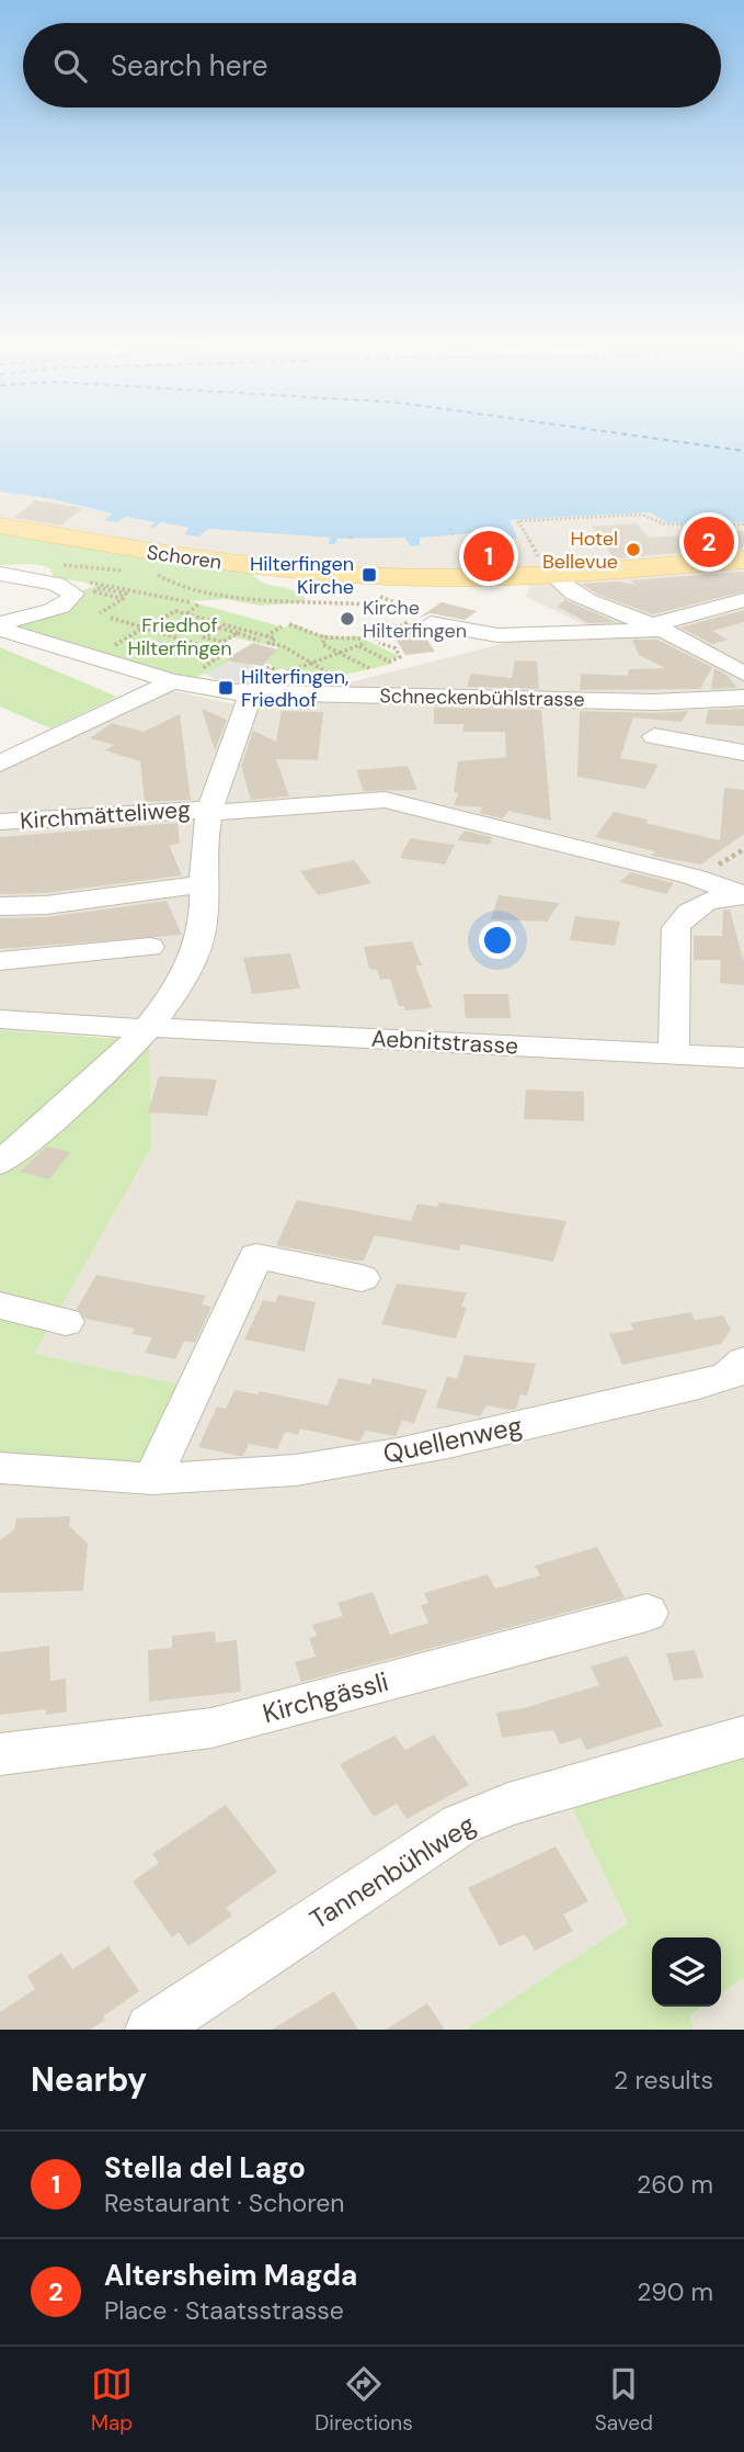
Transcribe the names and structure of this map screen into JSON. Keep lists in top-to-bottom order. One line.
{"streets":{"main road":["Schoren"],"street":["Schneckenbühlstrasse","Kirchmätteliweg","Aebnitstrasse","Quellenweg","Kirchgässli","Tannenbühlweg"]},"parks":["Friedhof Hilterfingen"],"places":{"other":["Hotel Bellevue","Kirche Hilterfingen"],"transit":["Hilterfingen Kirche","Hilterfingen, Friedhof"]},"page":{"search":"Search here","pins":["2","1"],"heading":["Nearby","2 results"],"list":[{"mark":"1","name":"Stella del Lago","note":"Restaurant · Schoren","value":"260 m"},{"mark":"2","name":"Altersheim Magda","note":"Place · Staatsstrasse","value":"290 m"}],"nav":["Map","Directions","Saved"]}}
